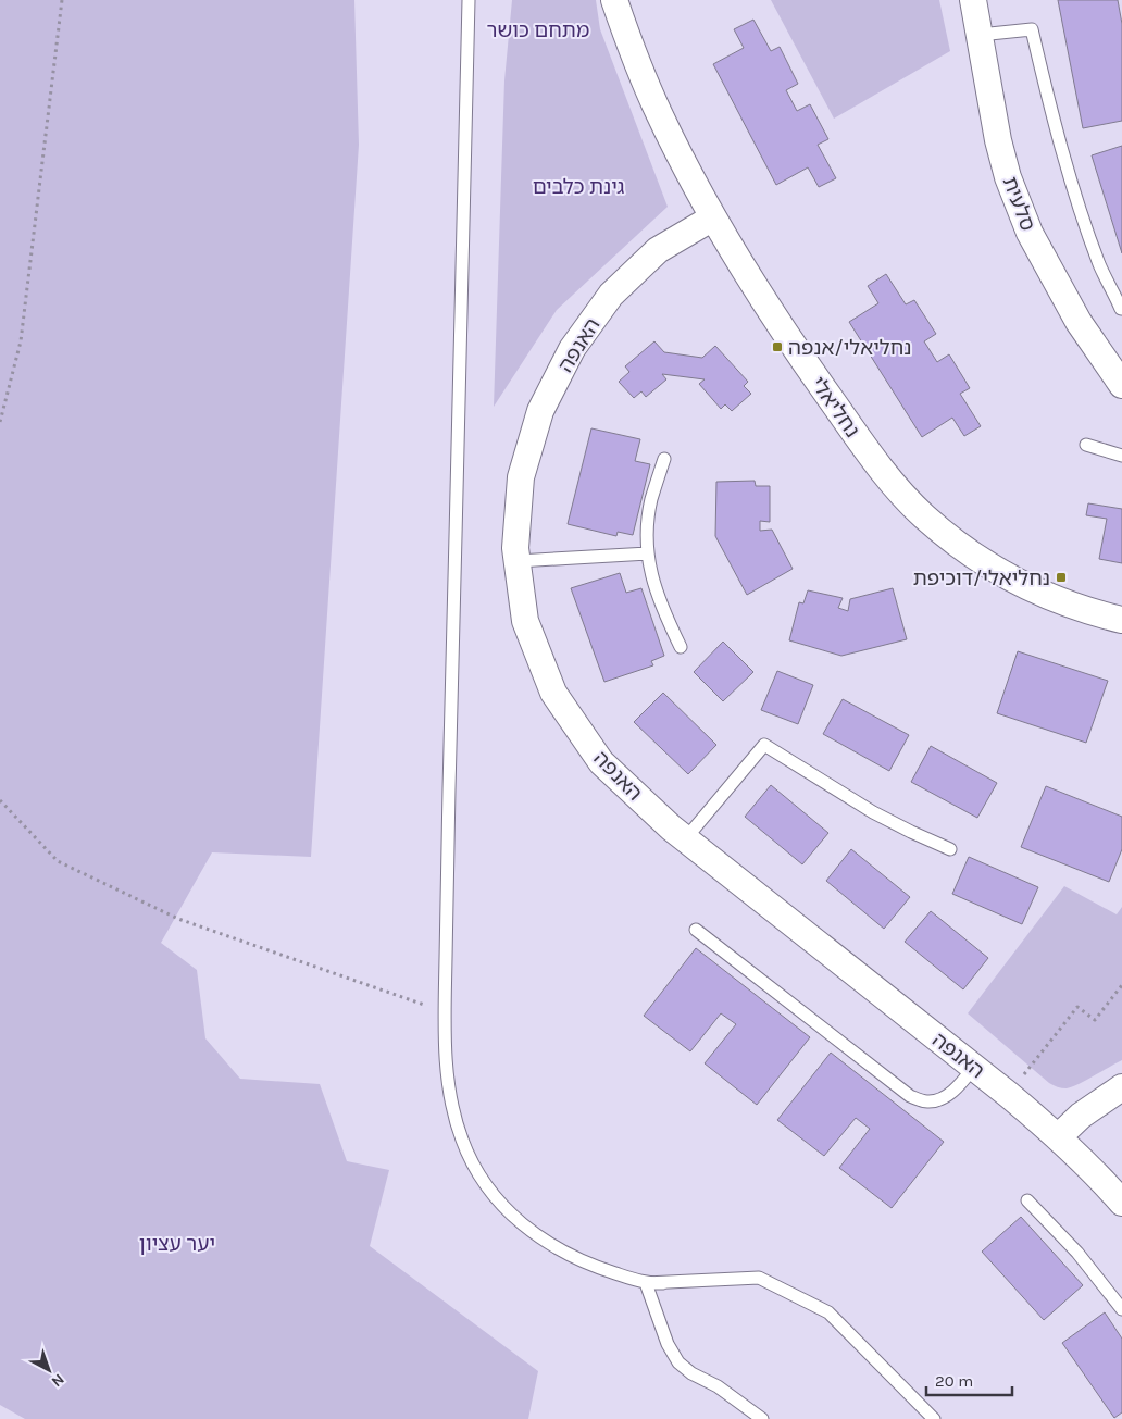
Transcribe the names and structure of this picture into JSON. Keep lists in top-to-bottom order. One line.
{"streets":{"street":["סלעית","האנפה","נחליאלי"]},"crossings":[["האנפה","נחליאלי"]],"parks":["מתחם כושר","גינת כלבים","יער עציון"],"places":{"transit":["נחליאלי/אנפה","נחליאלי/דוכיפת"]},"scale_bar":"20 m","north":"bottom right"}
